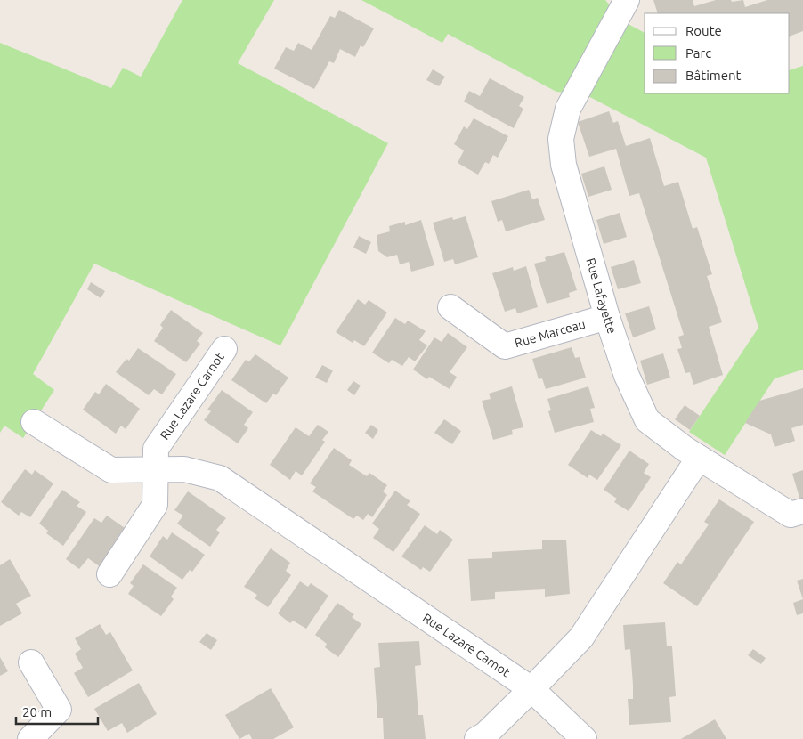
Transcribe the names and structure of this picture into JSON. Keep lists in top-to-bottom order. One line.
{"streets":{"street":["Rue Lafayette","Rue Marceau","Rue Lazare Carnot"]},"crossings":[["Rue Lafayette","Rue Marceau"]],"legend":["Route","Parc","Bâtiment"],"scale_bar":"20 m"}
